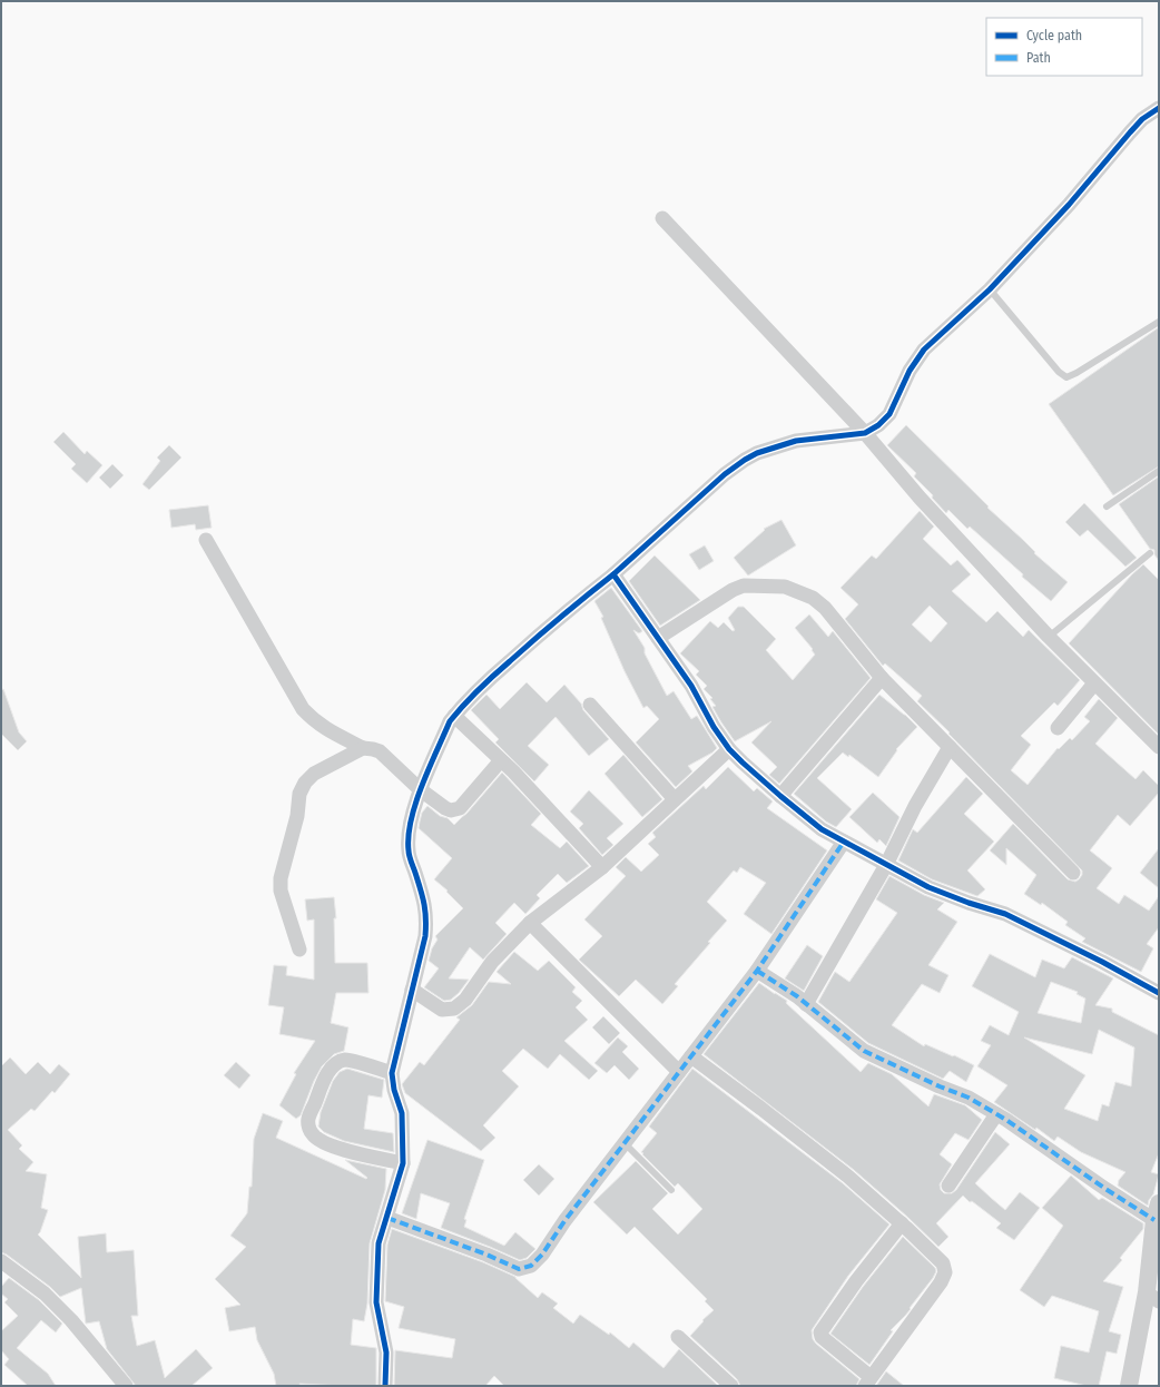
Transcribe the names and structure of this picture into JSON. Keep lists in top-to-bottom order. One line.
{"legend":["Cycle path","Path"]}
